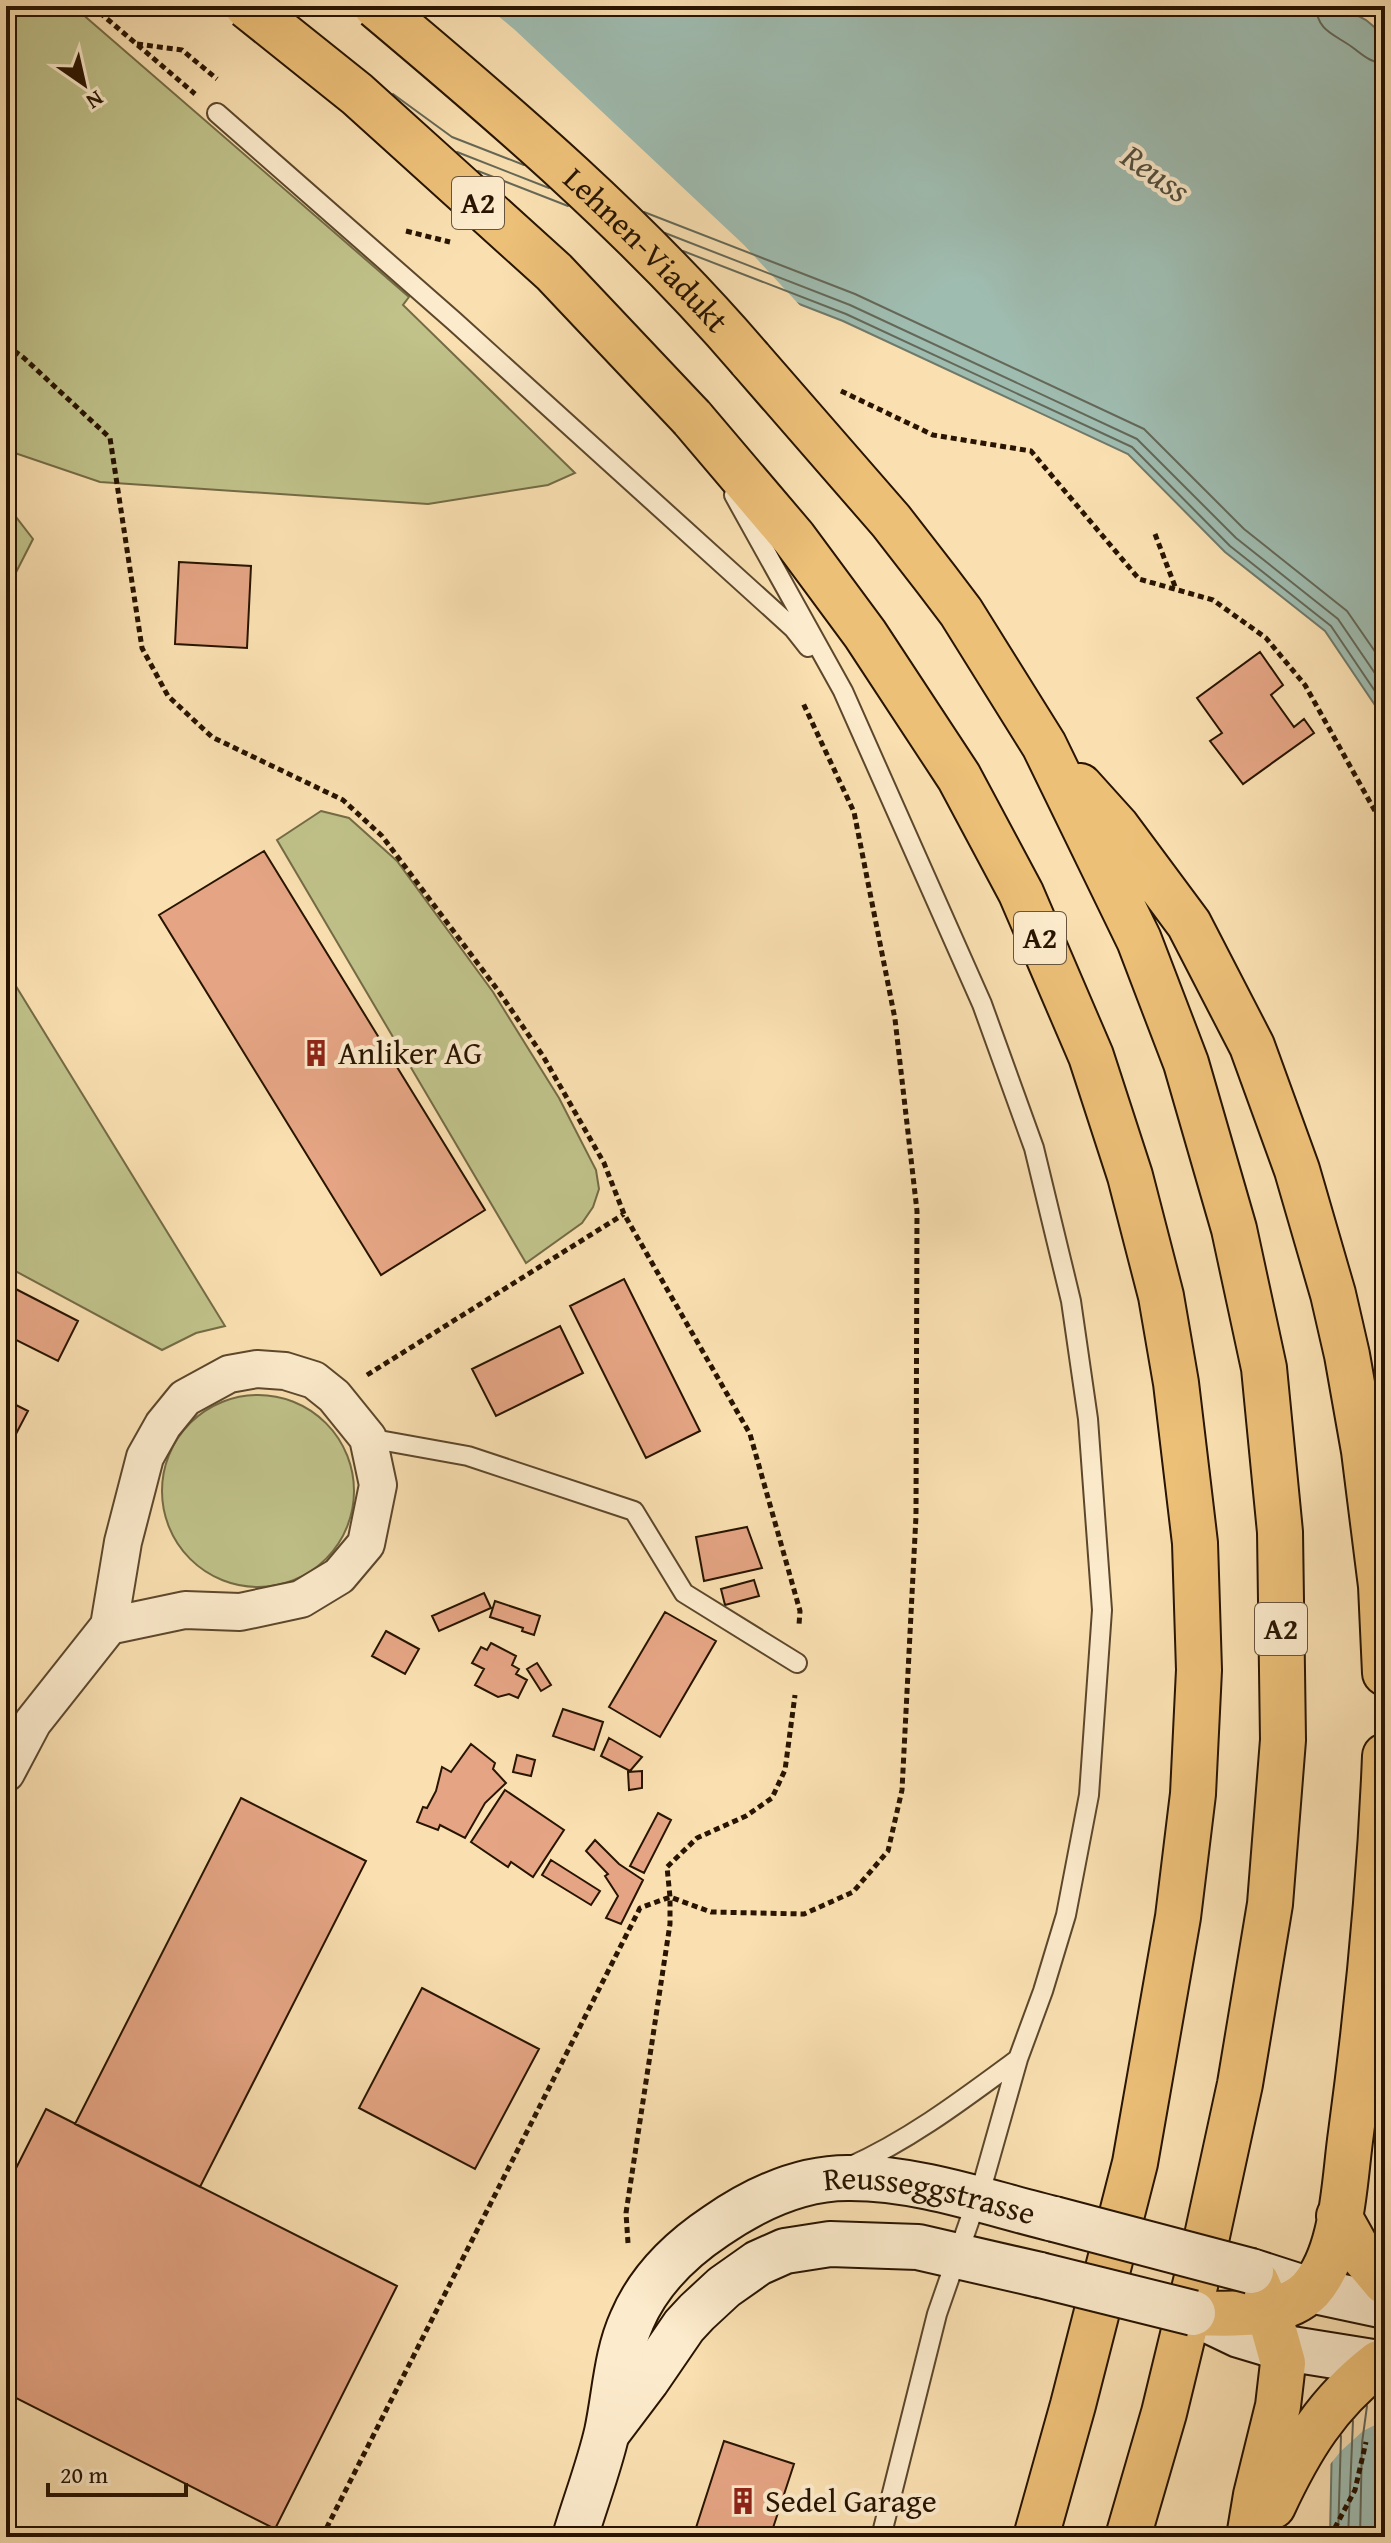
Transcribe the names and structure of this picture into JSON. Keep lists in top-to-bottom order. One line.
{"streets":{"highway":["A2","Lehnen-Viadukt"],"main road":["Reusseggstrasse"]},"crossings":[["A2","Lehnen-Viadukt"]],"water":["Reuss"],"places":{"building":["Anliker AG","Sedel Garage"]},"scale_bar":"20 m","north":"bottom right"}
